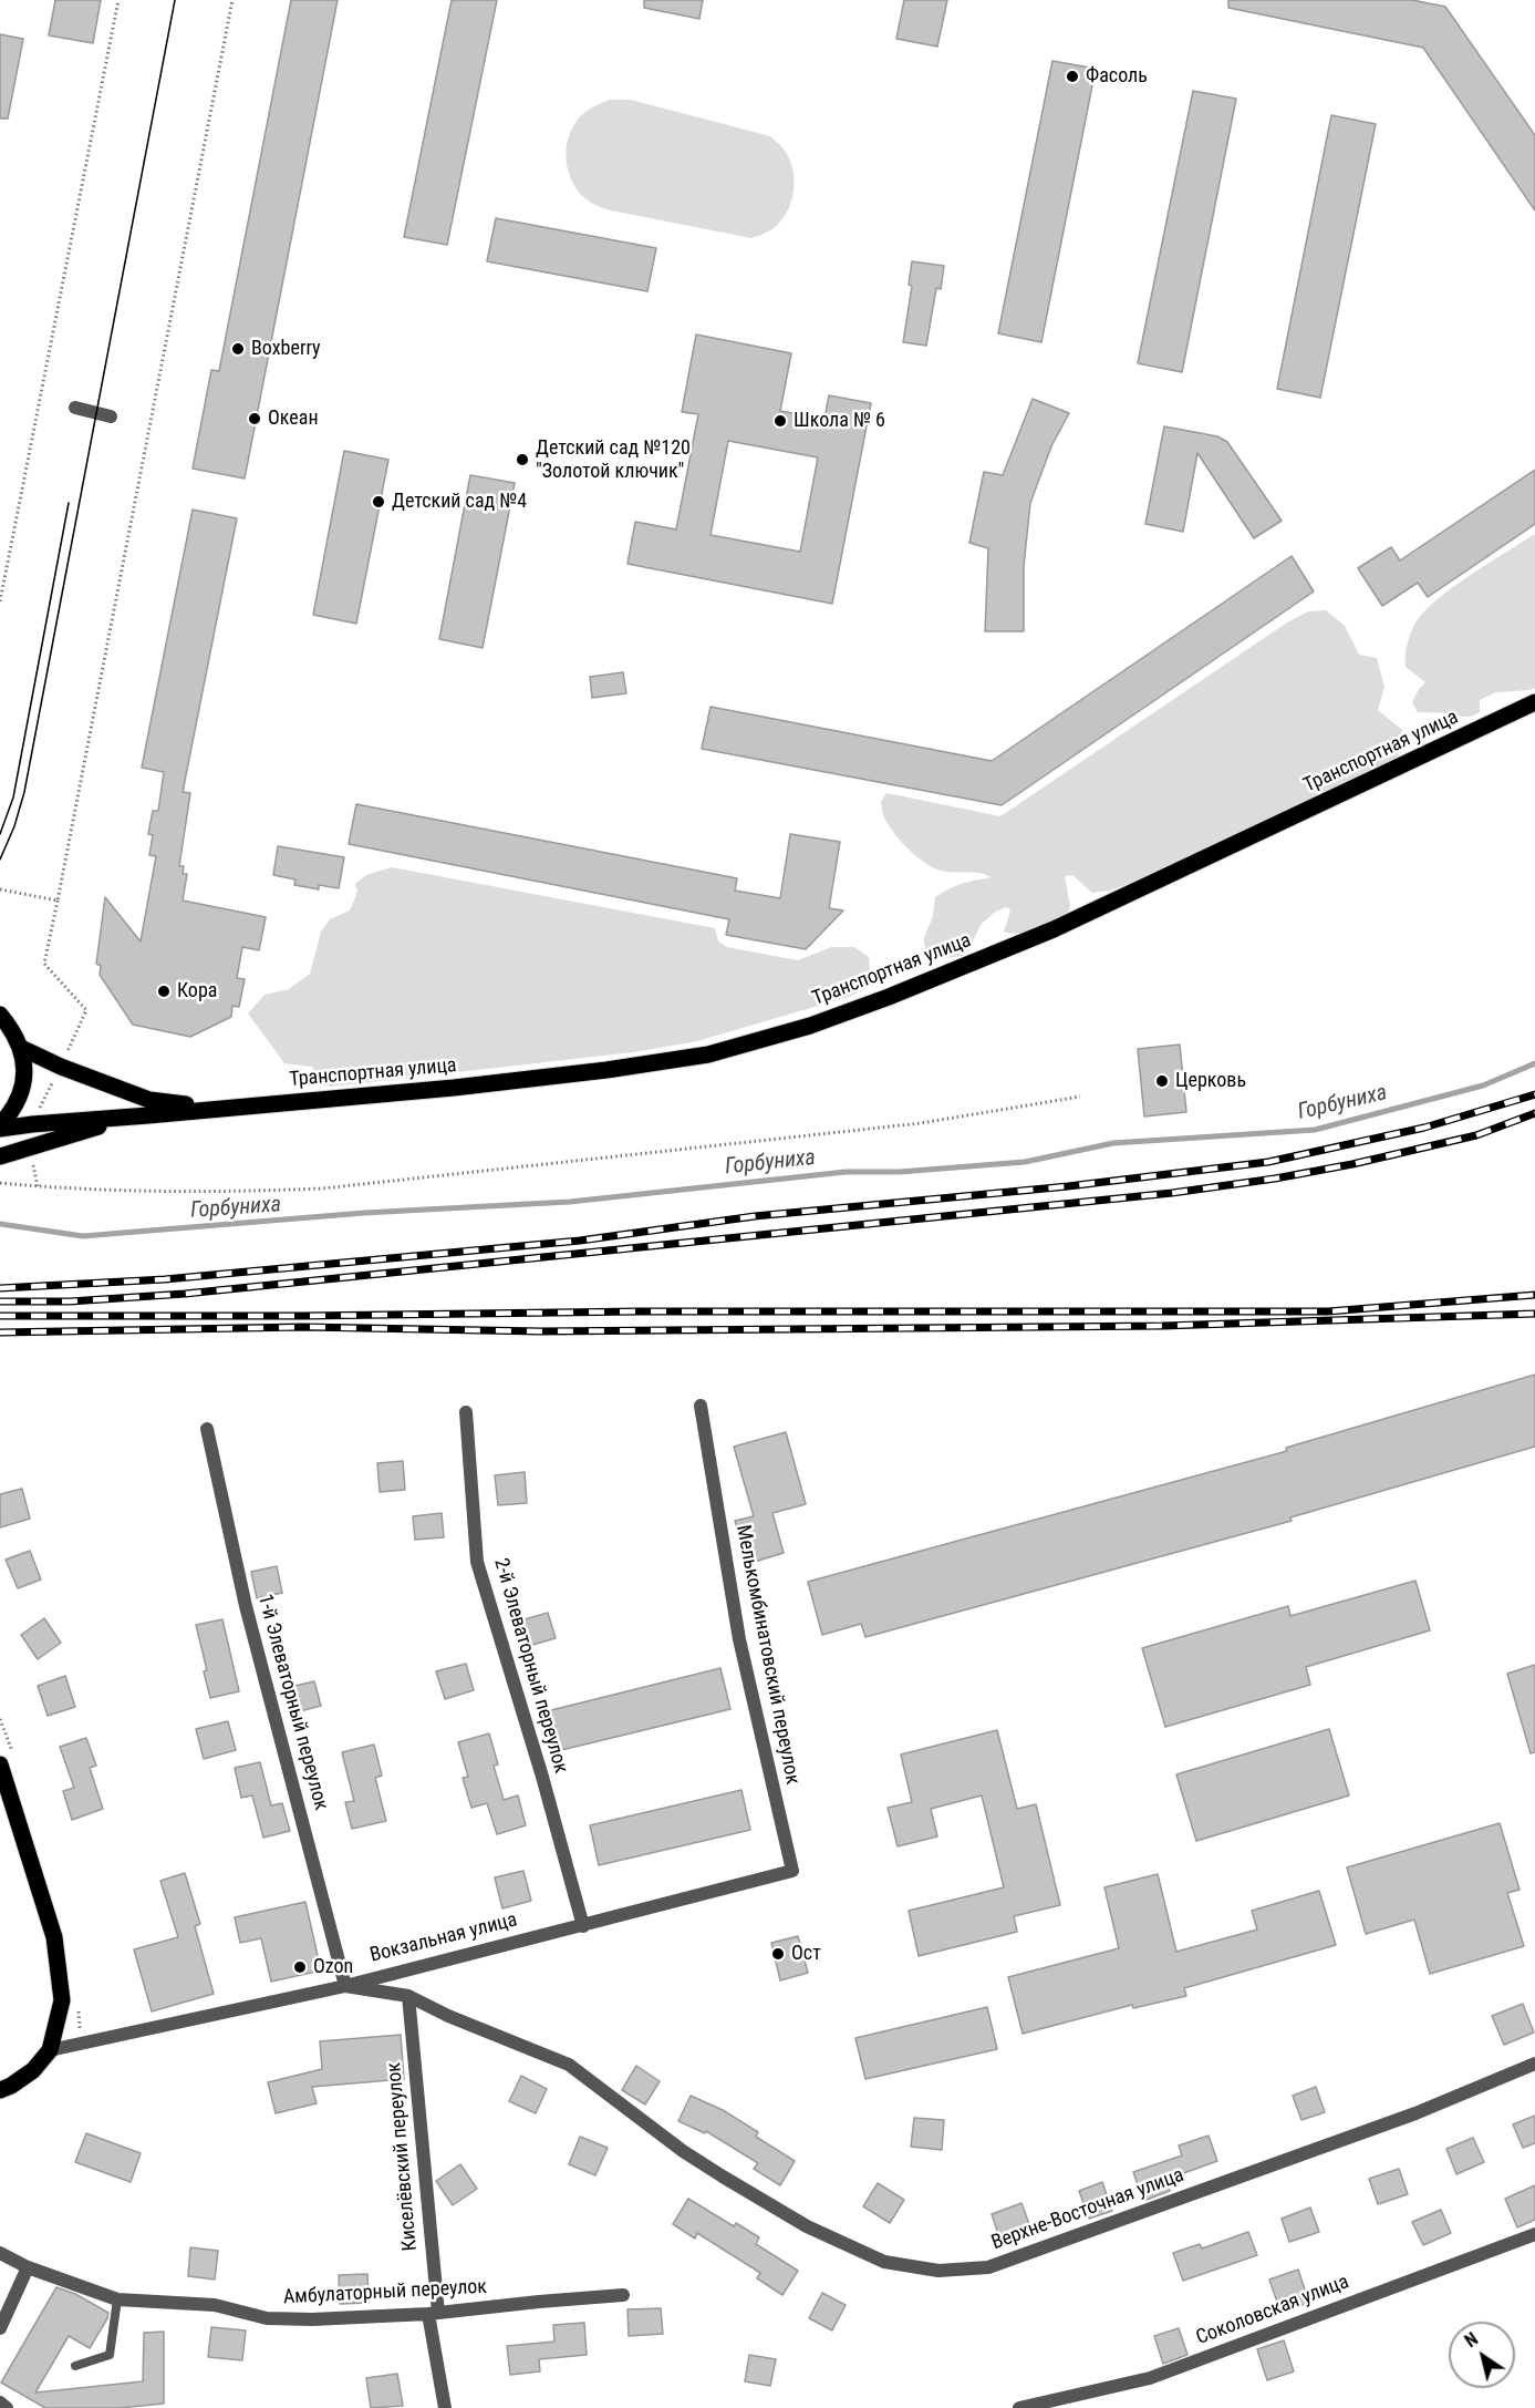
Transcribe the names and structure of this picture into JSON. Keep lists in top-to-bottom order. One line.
{"streets":{"main road":["Транспортная улица"],"street":["Мелькомбинатовский переулок","2-й Элеваторный переулок","1-й Элеваторный переулок","Вокзальная улица","Киселёвский переулок","Верхне-Восточная улица","Амбулаторный переулок","Соколовская улица"]},"crossings":[["Мелькомбинатовский переулок","Вокзальная улица"],["2-й Элеваторный переулок","Вокзальная улица"],["1-й Элеваторный переулок","Вокзальная улица"],["1-й Элеваторный переулок","Верхне-Восточная улица"],["Вокзальная улица","Верхне-Восточная улица"],["Киселёвский переулок","Верхне-Восточная улица"],["Киселёвский переулок","Амбулаторный переулок"]],"water":["Горбуниха"],"places":["Фасоль","Boxberry","Океан","Школа № 6","Детский сад №120 \"Золотой ключик\"","Детский сад №4","Кора","Церковь","Ост","Ozon"],"north":"top left"}
